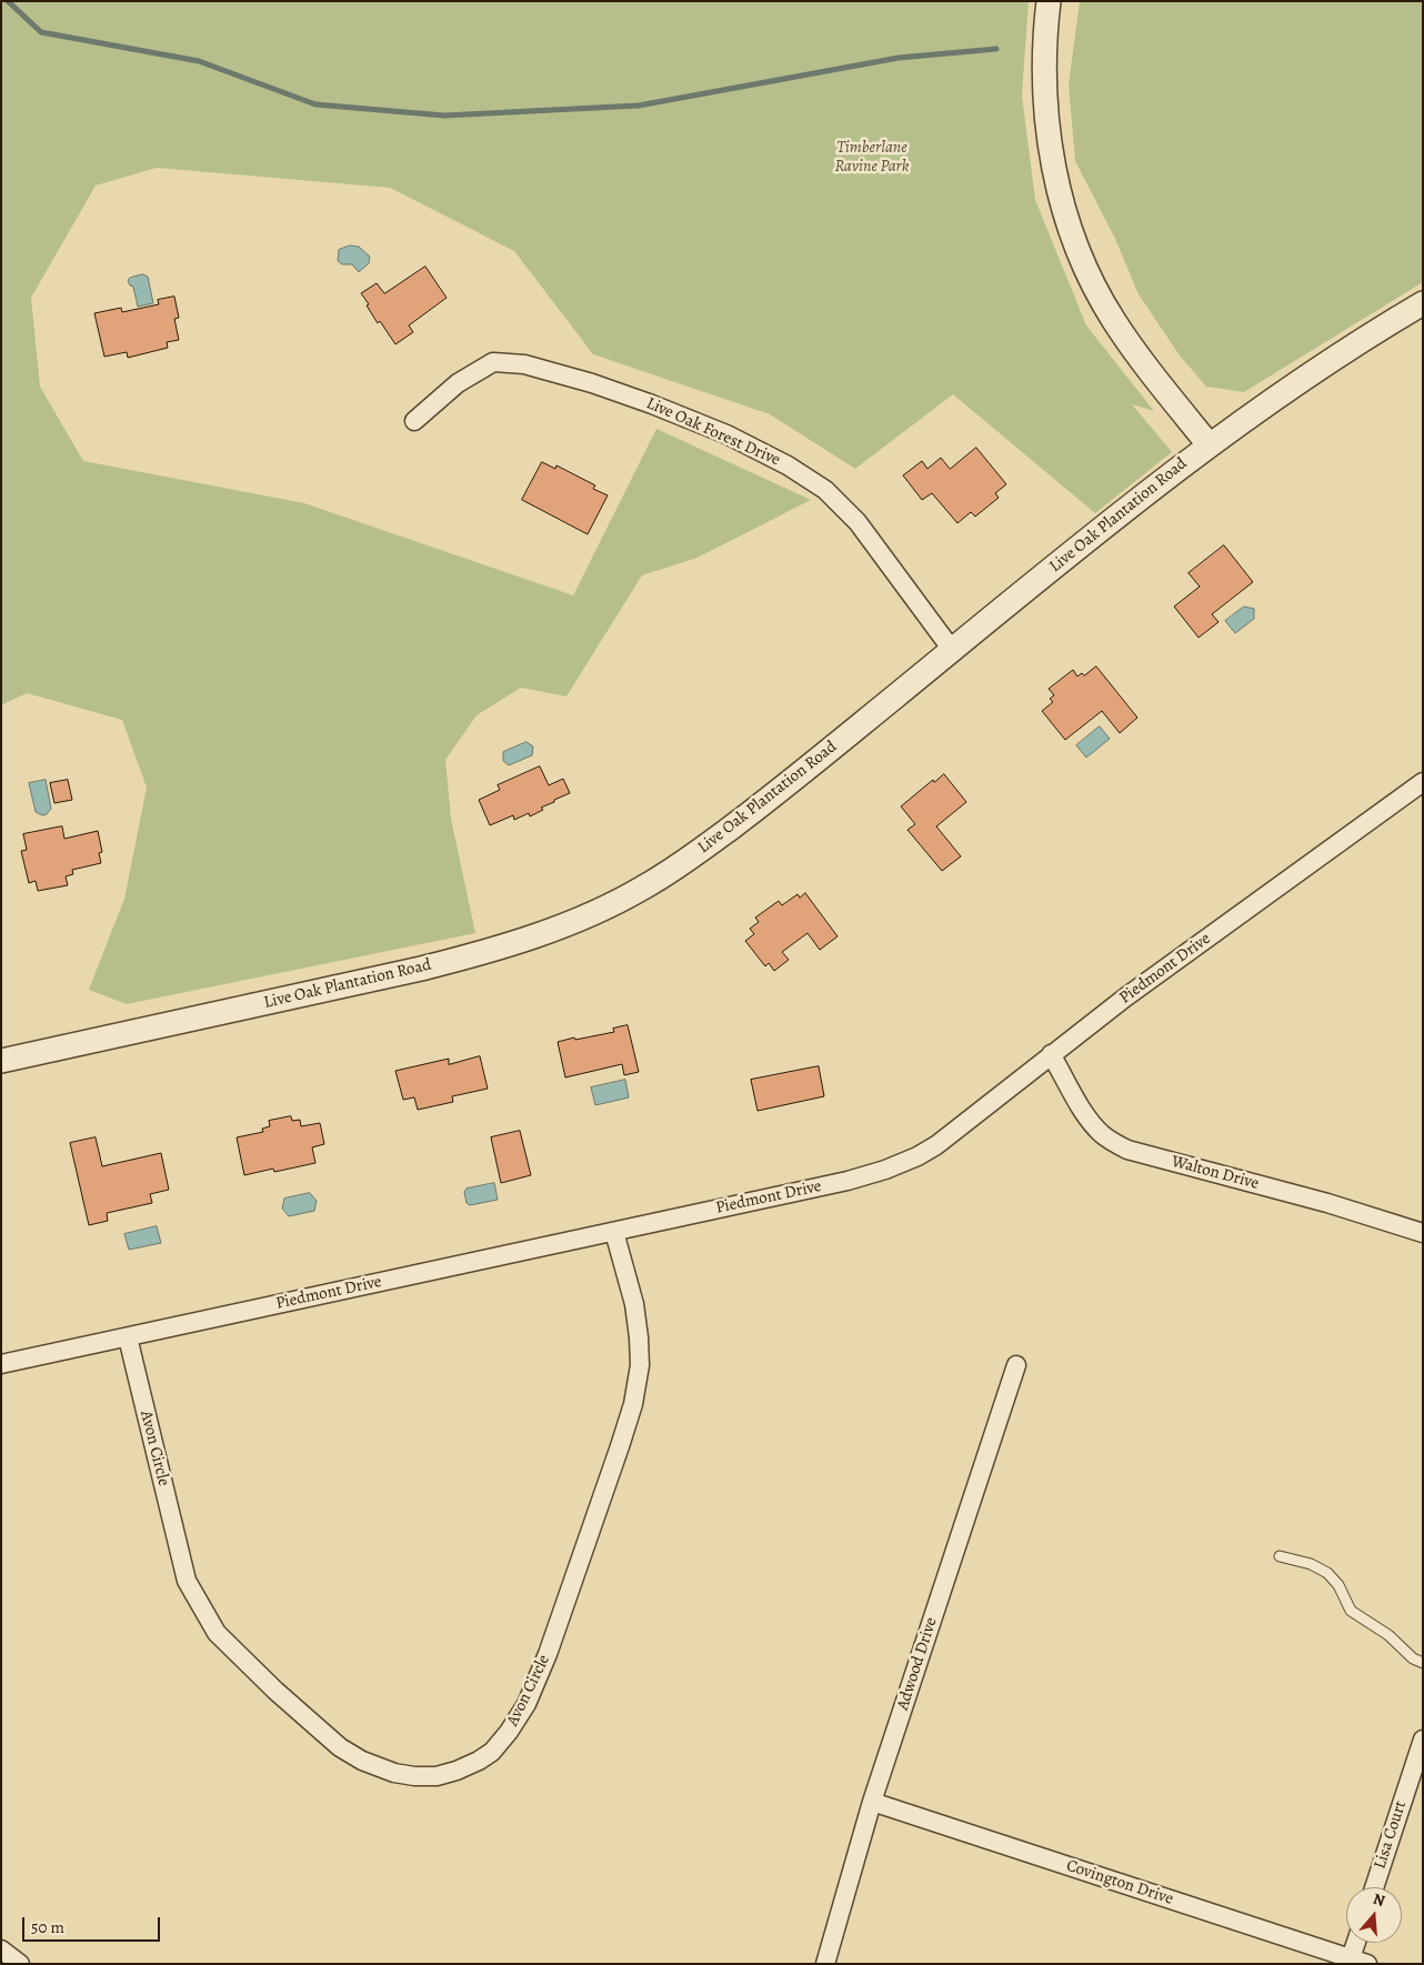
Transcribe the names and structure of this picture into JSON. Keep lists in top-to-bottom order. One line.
{"streets":{"street":["Live Oak Forest Drive","Live Oak Plantation Road","Piedmont Drive","Walton Drive","Avon Circle","Adwood Drive","Lisa Court","Covington Drive"]},"crossings":[["Live Oak Forest Drive","Live Oak Plantation Road"],["Piedmont Drive","Walton Drive"],["Piedmont Drive","Avon Circle"],["Adwood Drive","Covington Drive"]],"parks":["Timberlane Ravine Park"],"scale_bar":"50 m","north":"top"}
